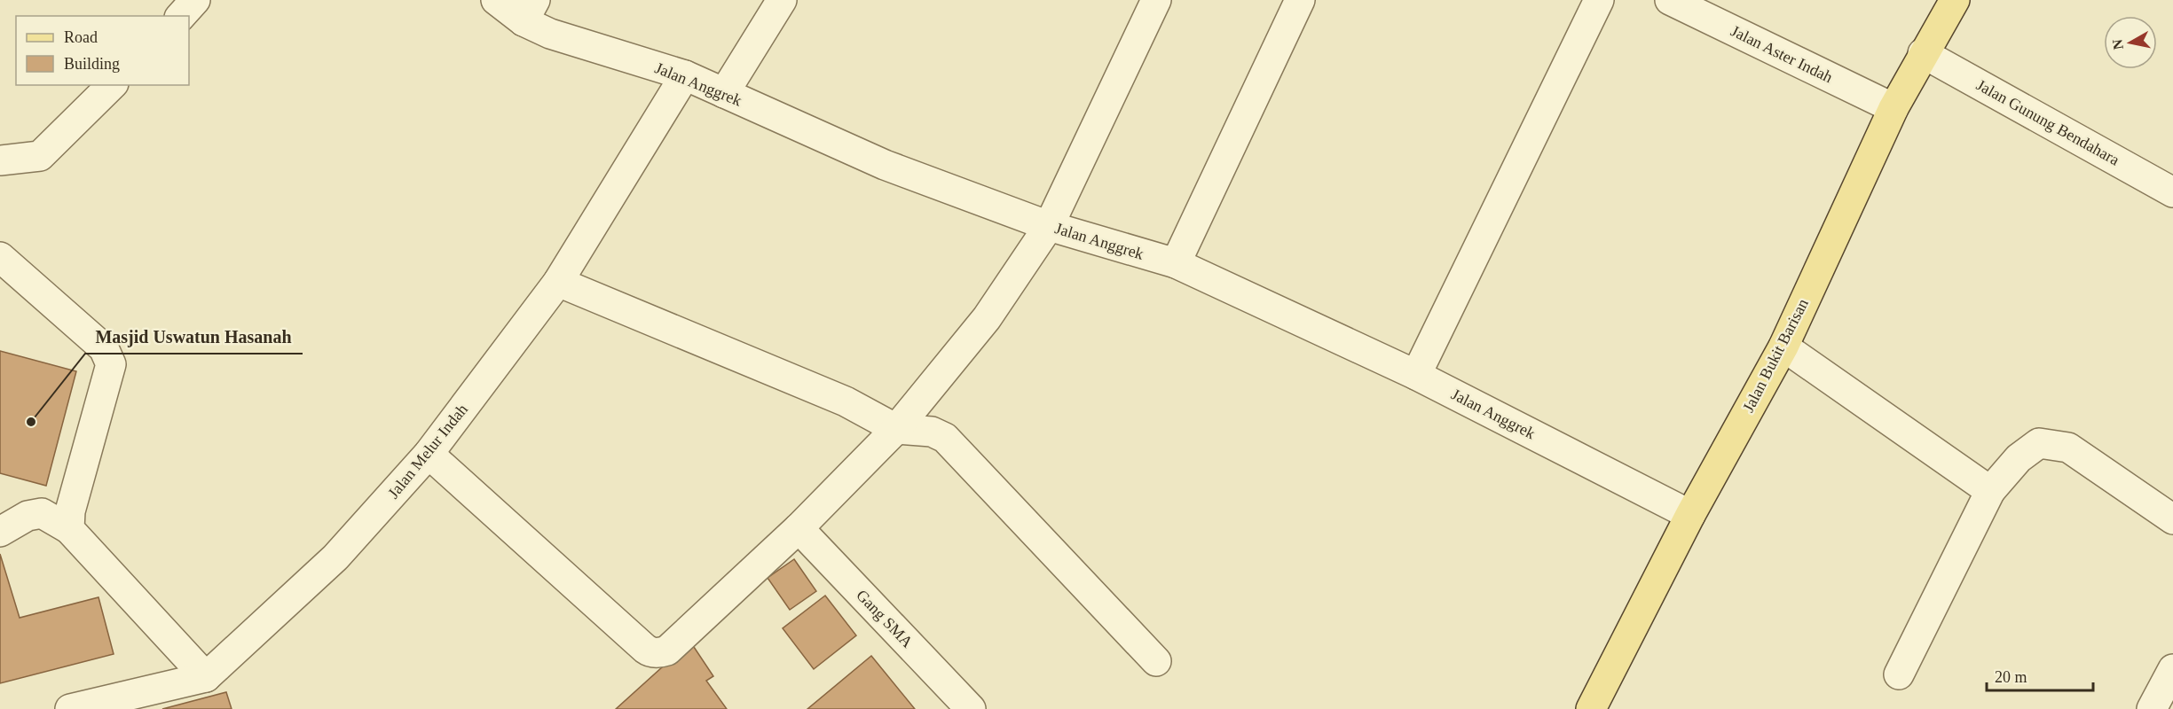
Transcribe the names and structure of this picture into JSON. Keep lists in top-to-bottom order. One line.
{"streets":{"main road":["Jalan Bukit Barisan"],"street":["Jalan Aster Indah","Jalan Anggrek","Jalan Gunung Bendahara","Jalan Melur Indah","Gang SMA"]},"crossings":[["Jalan Aster Indah","Jalan Bukit Barisan"],["Jalan Anggrek","Jalan Bukit Barisan"],["Jalan Anggrek","Jalan Melur Indah"],["Jalan Gunung Bendahara","Jalan Bukit Barisan"]],"places":["Masjid Uswatun Hasanah"],"legend":["Road","Building"],"scale_bar":"20 m","north":"left"}
